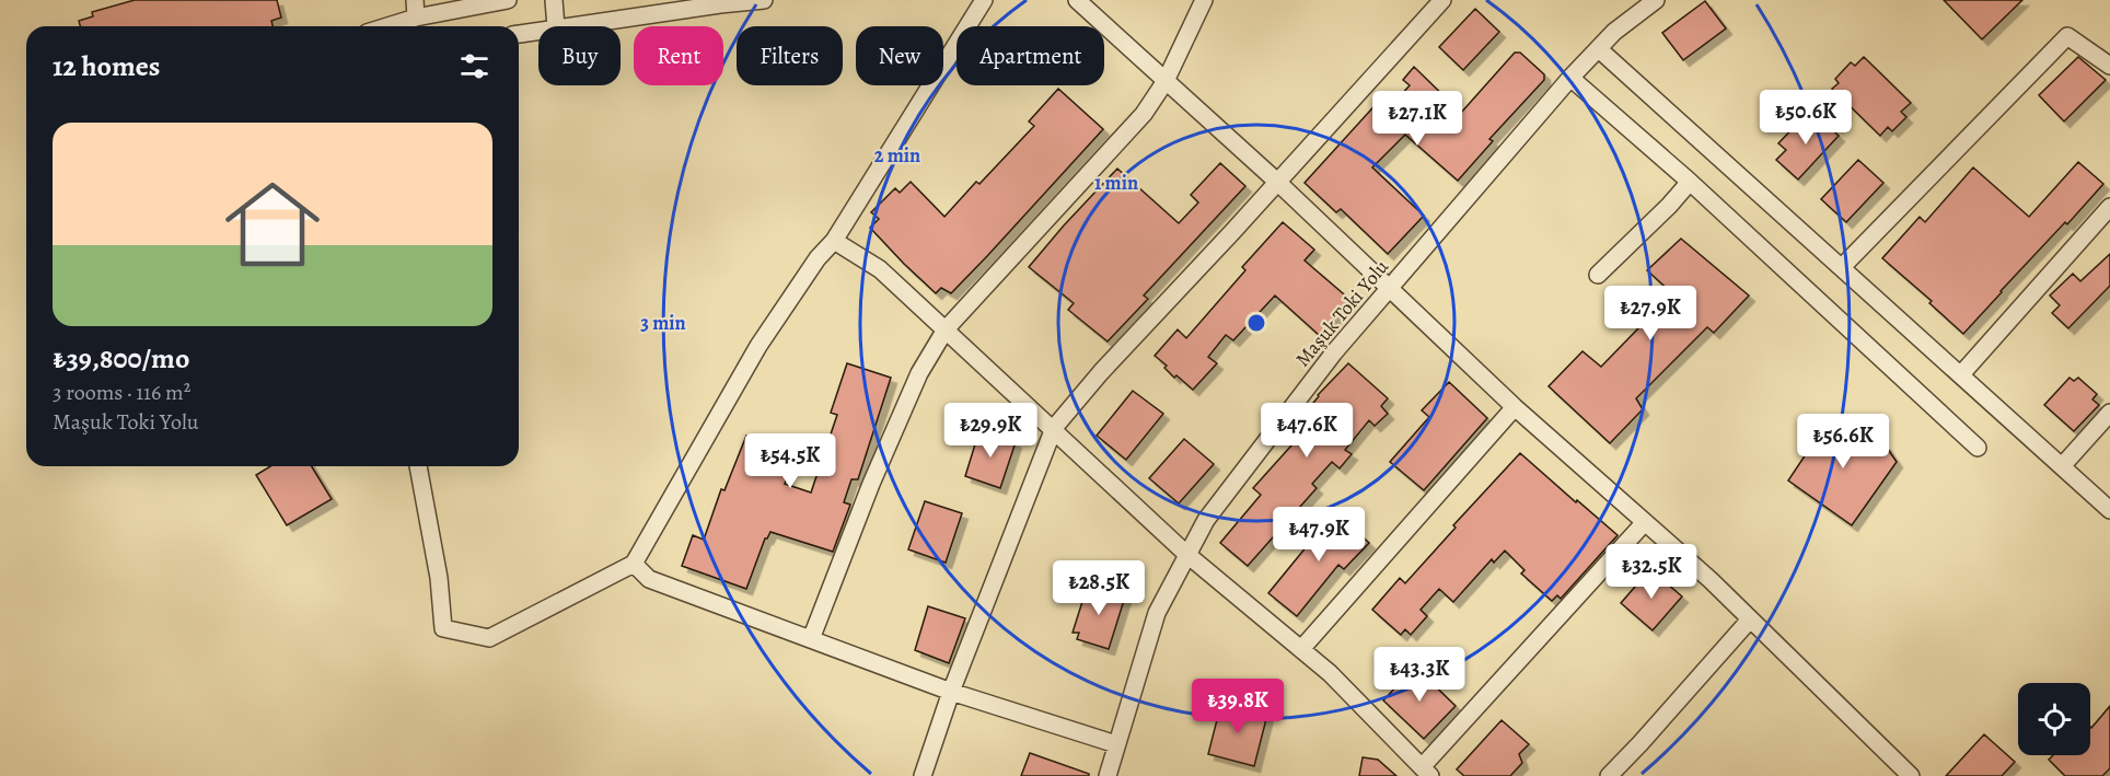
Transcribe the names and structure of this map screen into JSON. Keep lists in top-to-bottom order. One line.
{"streets":{"street":["Maşuk Toki Yolu"]},"page":{"chip":["Buy","Rent","Filters","New","Apartment"],"heading":"12 homes","price":["₺50.6K","₺27.1K","₺27.9K","₺29.9K","₺47.6K","₺56.6K","₺54.5K","₺47.9K","₺32.5K","₺28.5K","₺43.3K","₺39.8K"],"list":[{"name":"₺39,800/mo","note":"3 rooms · 116 m² · Maşuk Toki Yolu"}]},"rings":["2 min","1 min","3 min"]}
